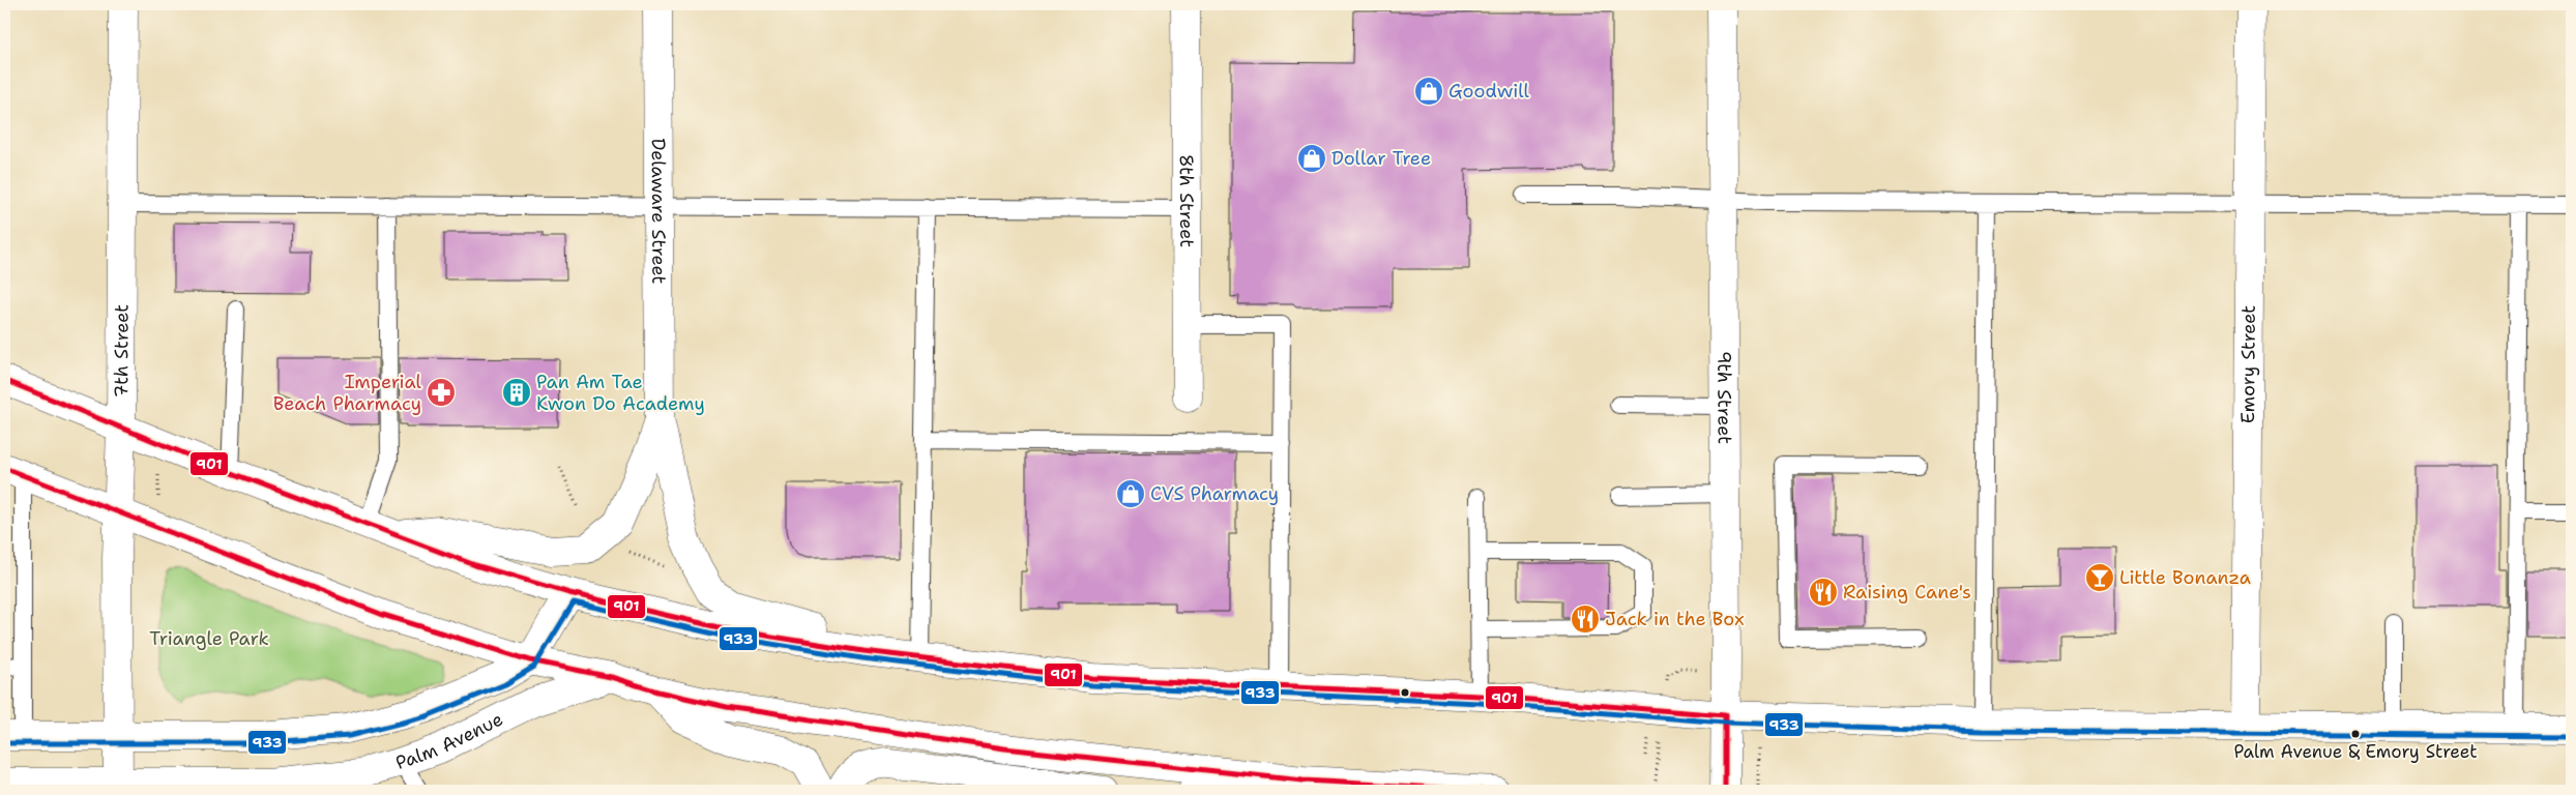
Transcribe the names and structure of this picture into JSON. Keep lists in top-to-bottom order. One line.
{"streets":{"main road":["8th Street","Delaware Street","7th Street","Emory Street","9th Street","Palm Avenue"]},"crossings":[["7th Street","Palm Avenue"]],"parks":["Triangle Park"],"places":{"shop":["Goodwill","Dollar Tree","CVS Pharmacy"],"pharmacy":["Imperial Beach Pharmacy"],"building":["Pan Am Tae Kwon Do Academy"],"bar":["Little Bonanza"],"restaurant":["Raising Cane's","Jack in the Box"],"other":["Palm Avenue & Emory Street"]},"lines":["transit line 901","transit line 933"]}
